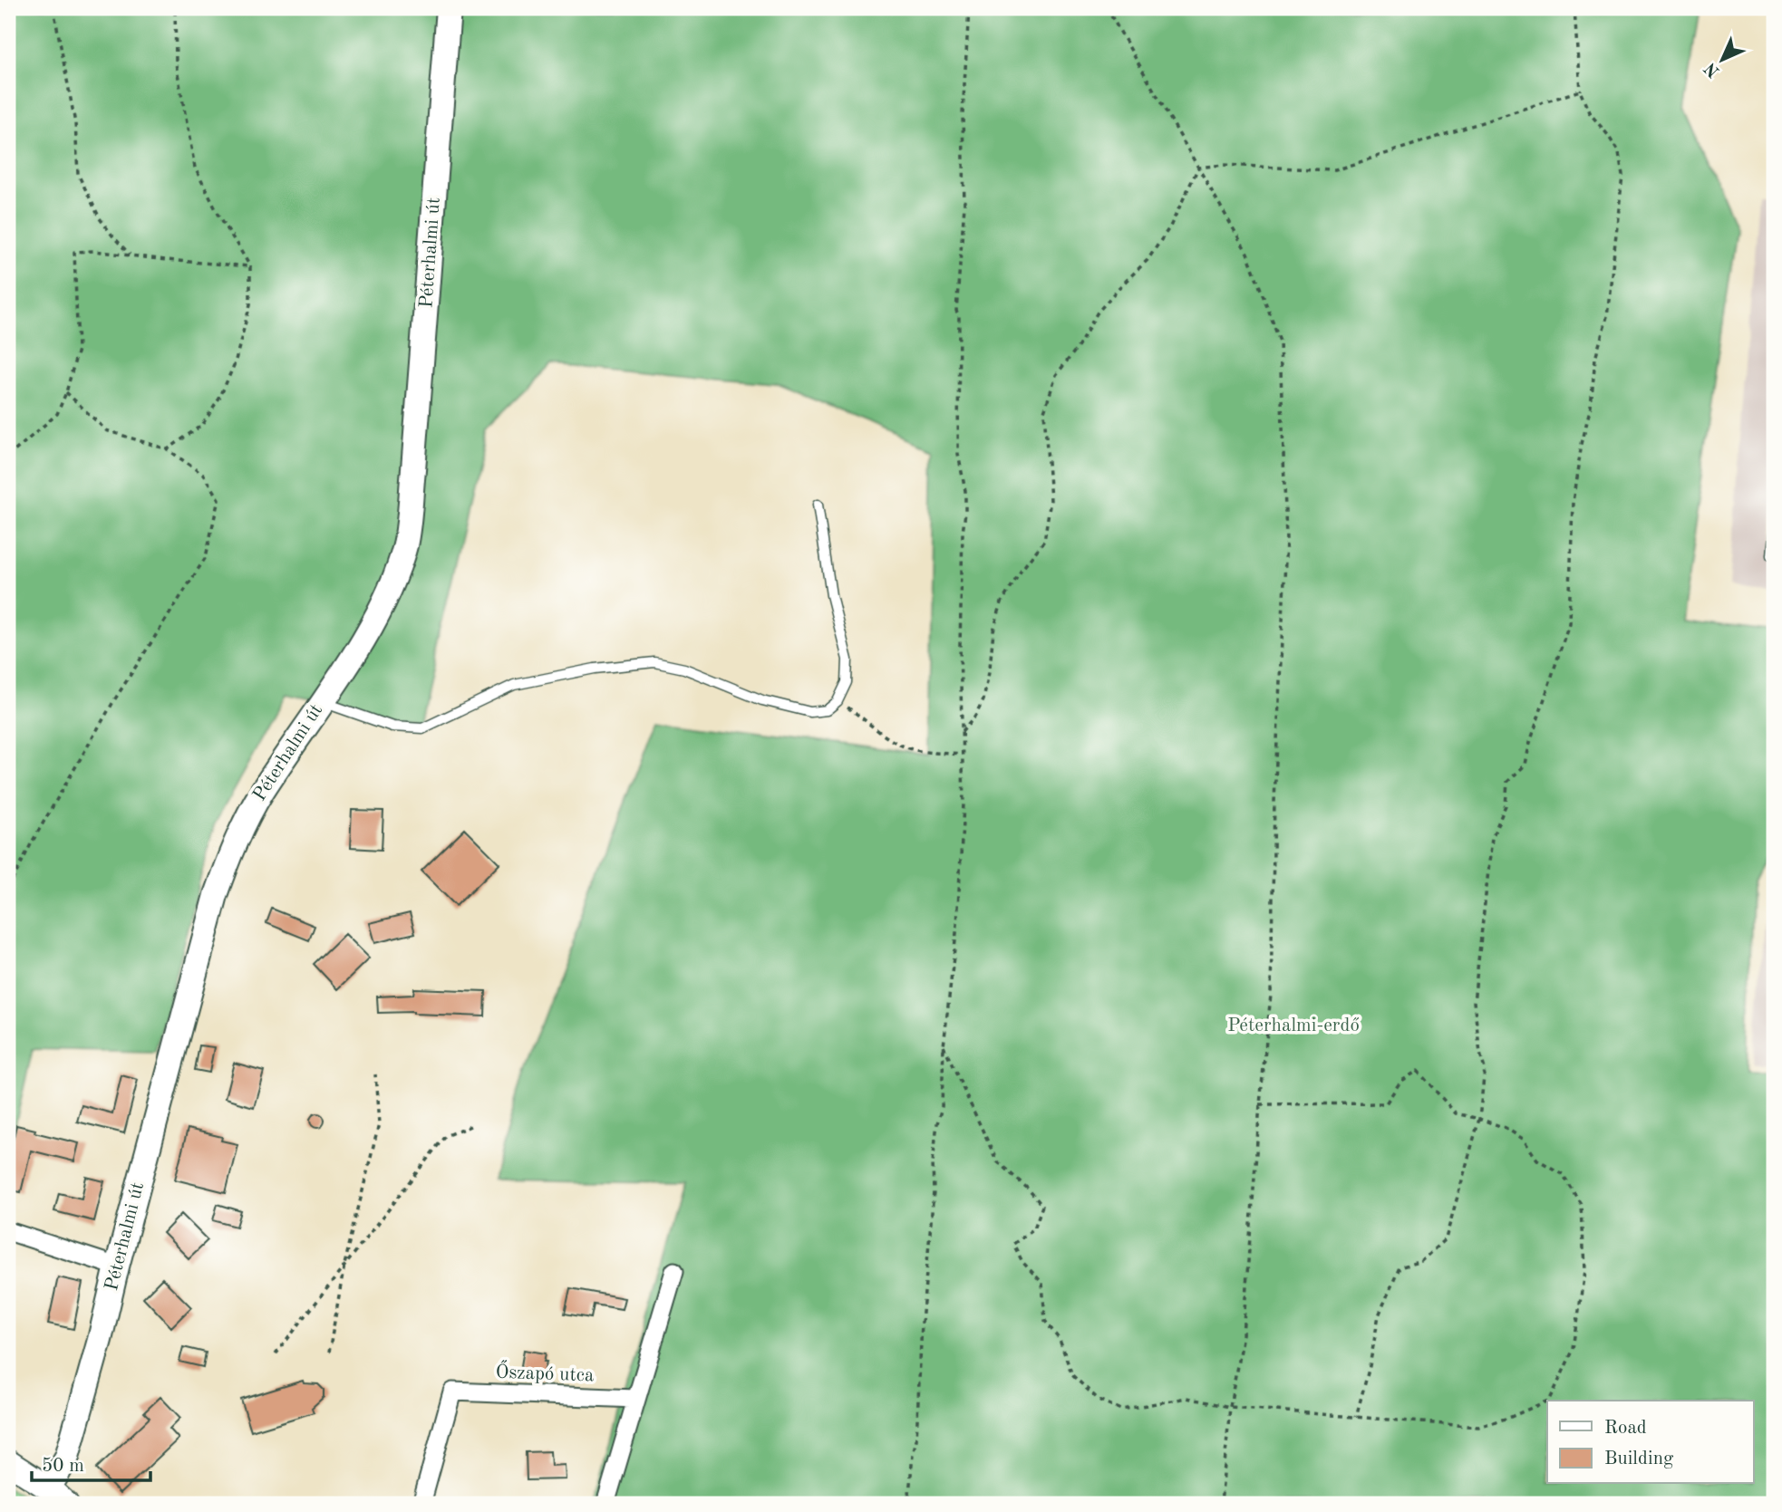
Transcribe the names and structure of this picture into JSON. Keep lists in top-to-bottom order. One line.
{"streets":{"street":["Péterhalmi út","Őszapó utca"]},"parks":["Péterhalmi-erdő"],"legend":["Road","Building"],"scale_bar":"50 m","north":"bottom left"}
